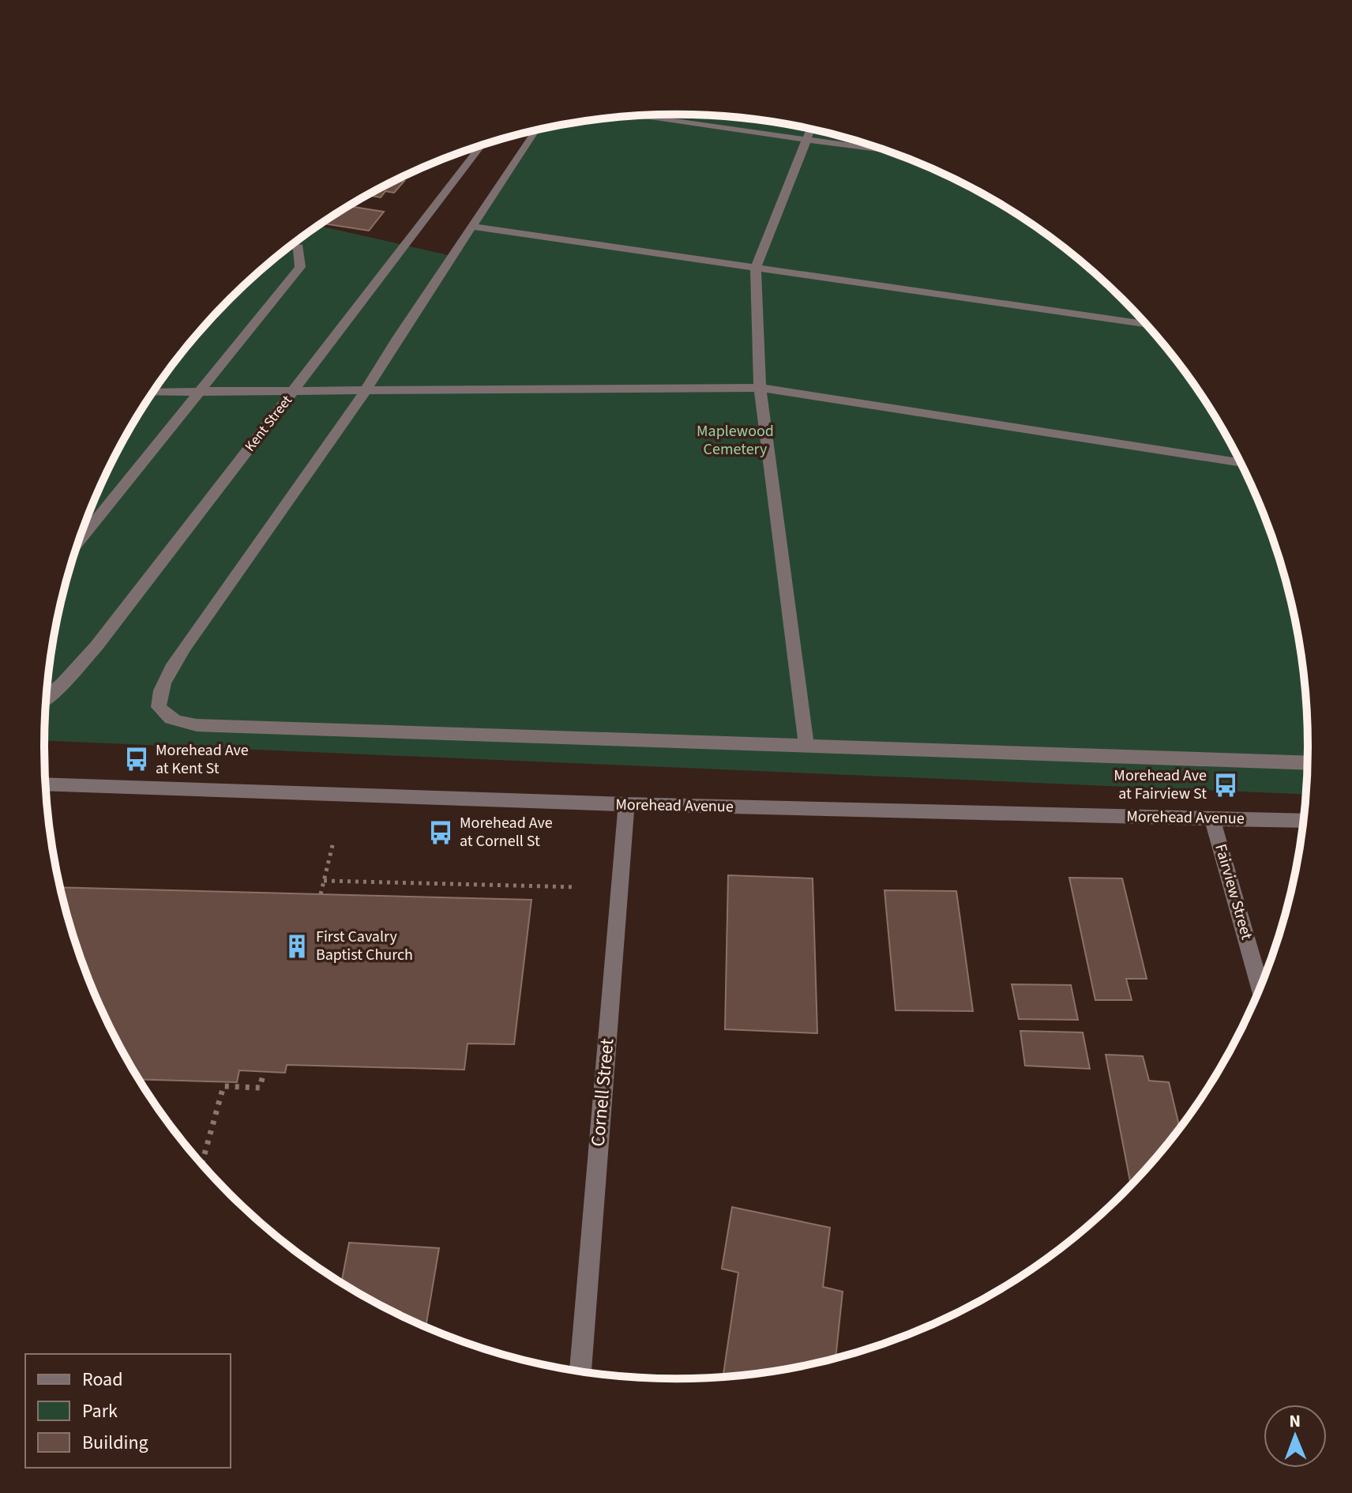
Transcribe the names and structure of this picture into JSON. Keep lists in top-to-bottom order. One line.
{"streets":{"street":["Kent Street","Morehead Avenue","Fairview Street","Cornell Street"]},"crossings":[["Morehead Avenue","Fairview Street"],["Morehead Avenue","Cornell Street"]],"parks":["Maplewood Cemetery"],"places":{"bus stop":["Morehead Ave at Kent St","Morehead Ave at Fairview St","Morehead Ave at Cornell St"],"building":["First Cavalry Baptist Church"]},"legend":["Road","Park","Building"],"north":"top"}
